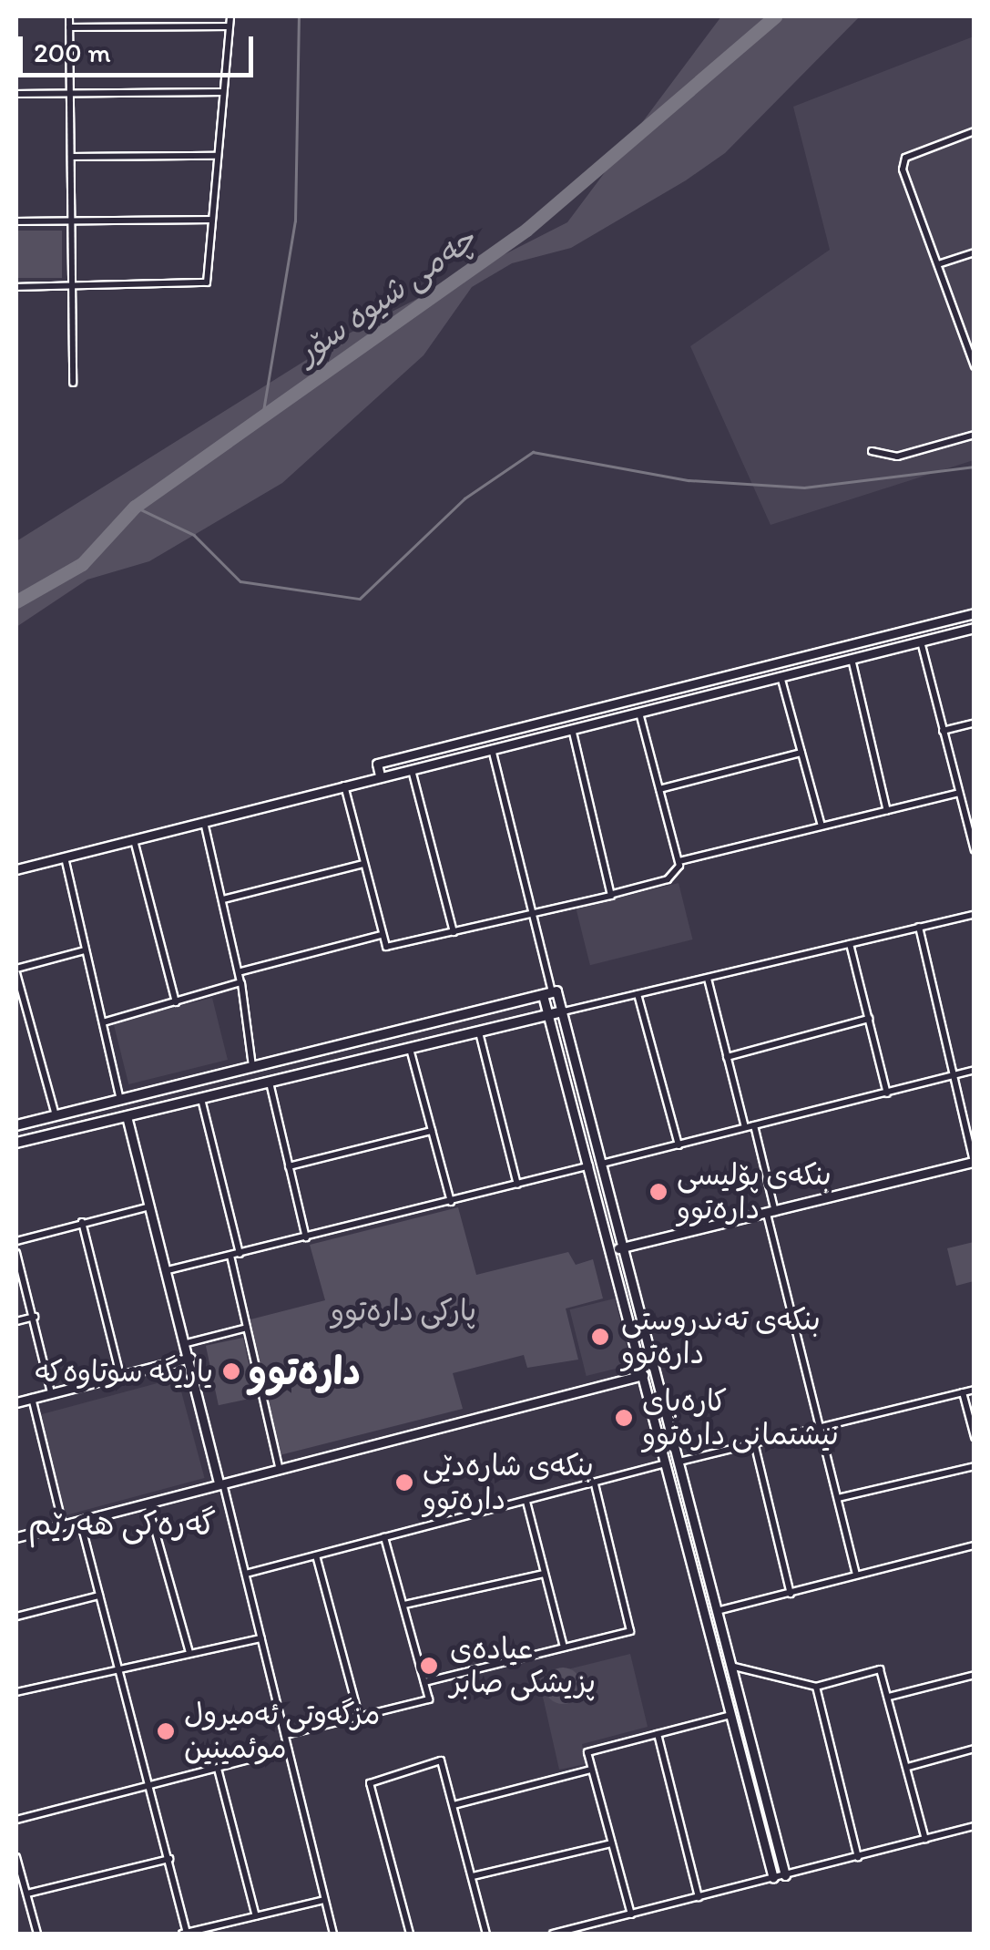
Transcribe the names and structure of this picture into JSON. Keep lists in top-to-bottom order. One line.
{"districts":["دارەتوو","گەرەکی هەرێم"],"water":["چەمی شیوە سۆر"],"parks":["پارکی دارەتوو"],"places":["بنکەی پۆلیسی دارەتوو","بنکەی تەندروستی دارەتوو","یاریگە سوتاوەکە","کارەبای نیشتمانی دارەتوو","بنکەی شارەدێی دارەتوو","عیادەی پزیشکی صابر","مزگەوتی ئەمیرول موئمینین"],"scale_bar":"200 m"}
